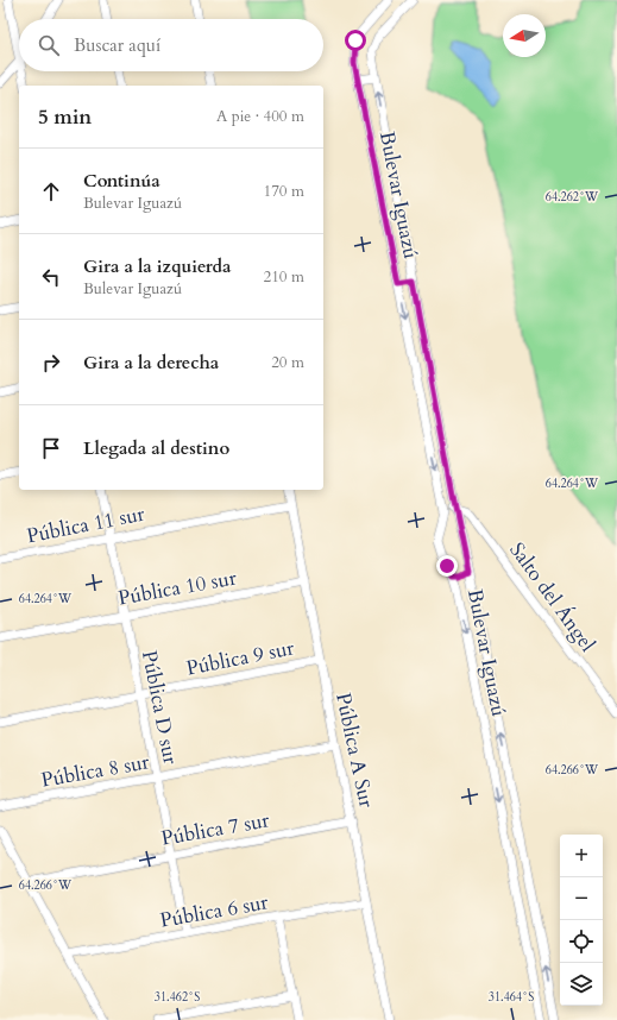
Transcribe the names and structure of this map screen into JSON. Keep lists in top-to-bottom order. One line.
{"streets":{"street":["Bulevar Iguazú","Pública 11 sur","Pública 10 sur","Salto del Ángel","Pública 9 sur","Pública D sur","Pública A Sur","Pública 8 sur","Pública 7 sur","Pública 6 sur"]},"crossings":[["Bulevar Iguazú","Salto del Ángel"],["Pública 11 sur","Pública D sur"],["Pública 11 sur","Pública A Sur"],["Pública 10 sur","Pública D sur"],["Pública 10 sur","Pública A Sur"],["Pública 9 sur","Pública D sur"],["Pública 9 sur","Pública A Sur"],["Pública D sur","Pública 8 sur"],["Pública D sur","Pública 7 sur"],["Pública D sur","Pública 6 sur"],["Pública A Sur","Pública 8 sur"],["Pública A Sur","Pública 7 sur"],["Pública A Sur","Pública 6 sur"]],"north":"left","page":{"search":"Buscar aquí","heading":["5 min","A pie · 400 m"],"list":[["Continúa","Bulevar Iguazú","170 m"],["Gira a la izquierda","Bulevar Iguazú","210 m"],["Gira a la derecha","20 m"],"Llegada al destino"],"map_buttons":["+","−"]},"coordinates":["64.262°W","64.264°W","64.266°W","31.462°S","31.464°S"]}
